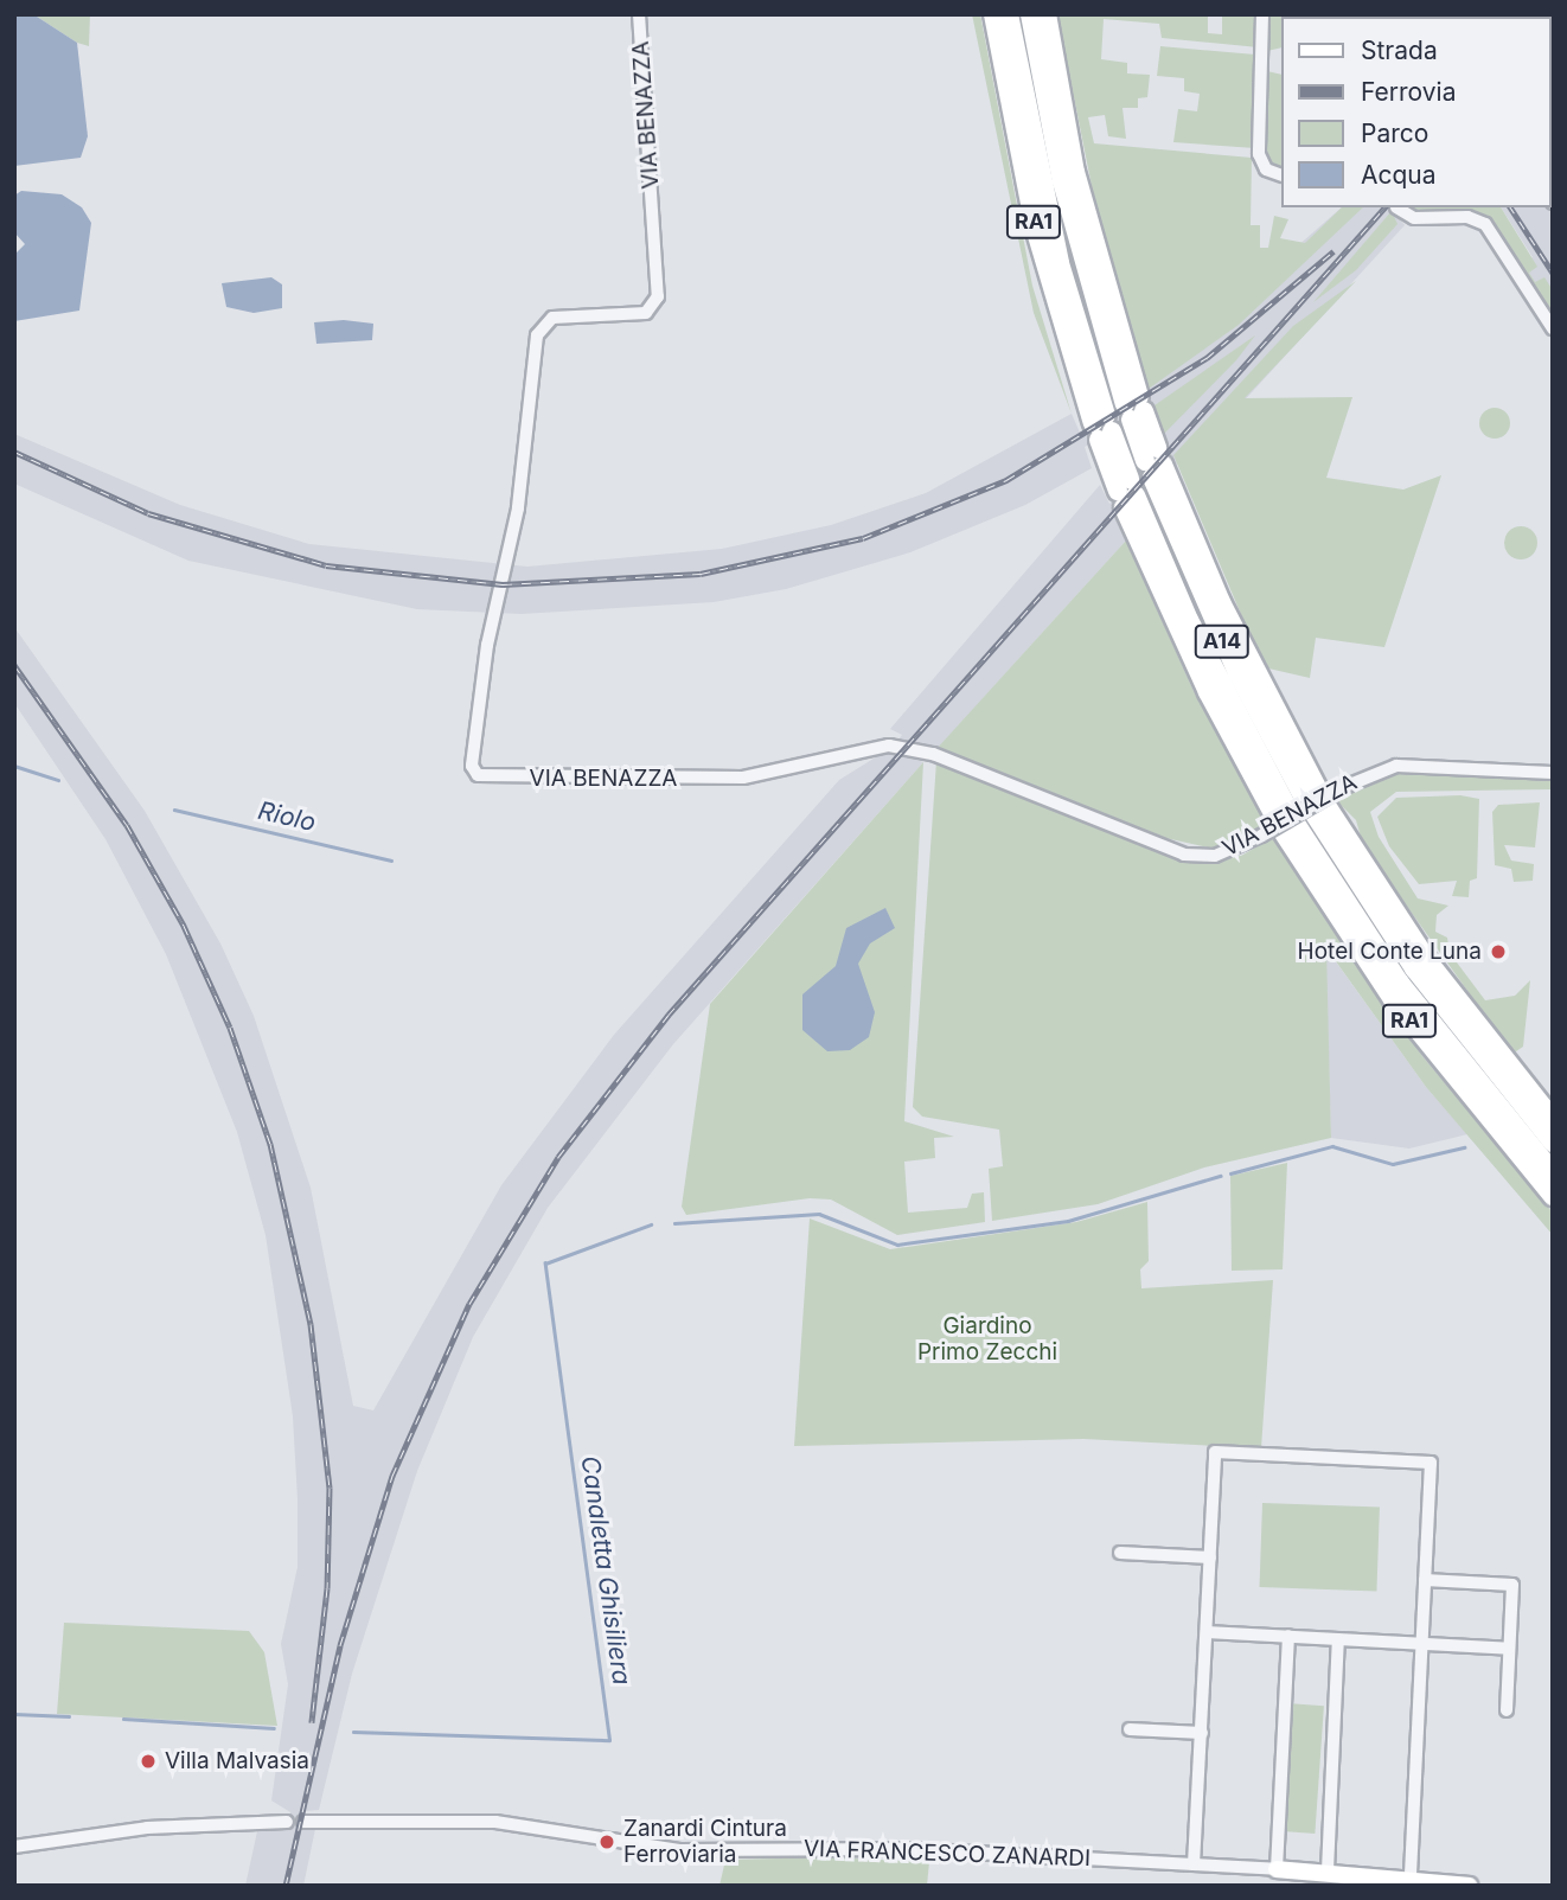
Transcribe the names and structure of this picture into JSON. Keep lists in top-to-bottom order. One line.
{"streets":{"highway":["RA1","A14"],"main road":["VIA FRANCESCO ZANARDI"],"street":["VIA BENAZZA"]},"crossings":[["RA1","A14"]],"water":["Riolo","Canaletta Ghisiliera"],"parks":["Giardino Primo Zecchi"],"places":["Hotel Conte Luna","Villa Malvasia","Zanardi Cintura Ferroviaria"],"legend":["Strada","Ferrovia","Parco","Acqua"]}
